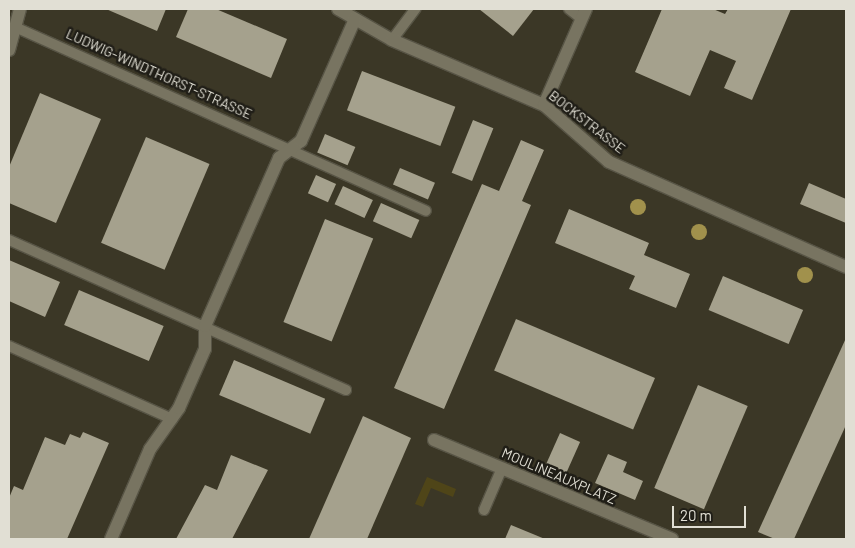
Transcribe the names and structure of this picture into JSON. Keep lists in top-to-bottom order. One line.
{"streets":{"street":["BOCKSTRASSE","MOULINEAUXPLATZ"],"lane":["LUDWIG-WINDTHORST-STRASSE"]},"scale_bar":"20 m"}
